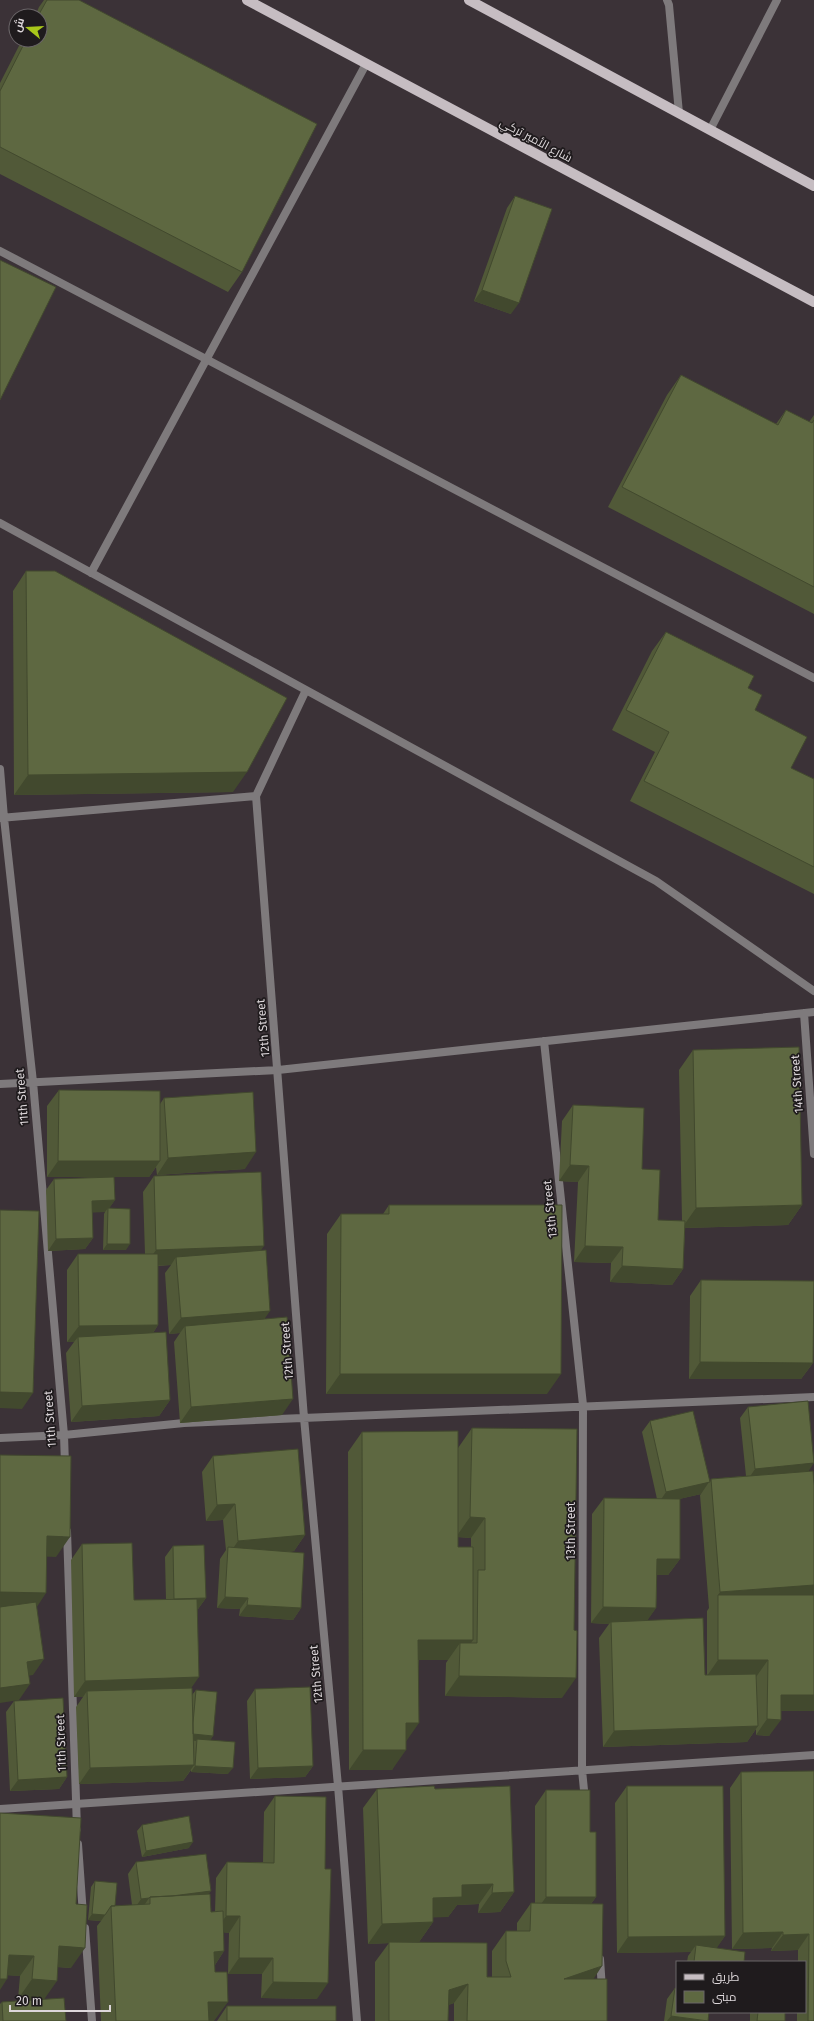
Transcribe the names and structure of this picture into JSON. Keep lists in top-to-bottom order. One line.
{"streets":{"main road":["شارع الأمير تركي"],"street":["12th Street","14th Street","11th Street","13th Street"]},"legend":["طريق","مبنى"],"scale_bar":"20 m","north":"left"}
